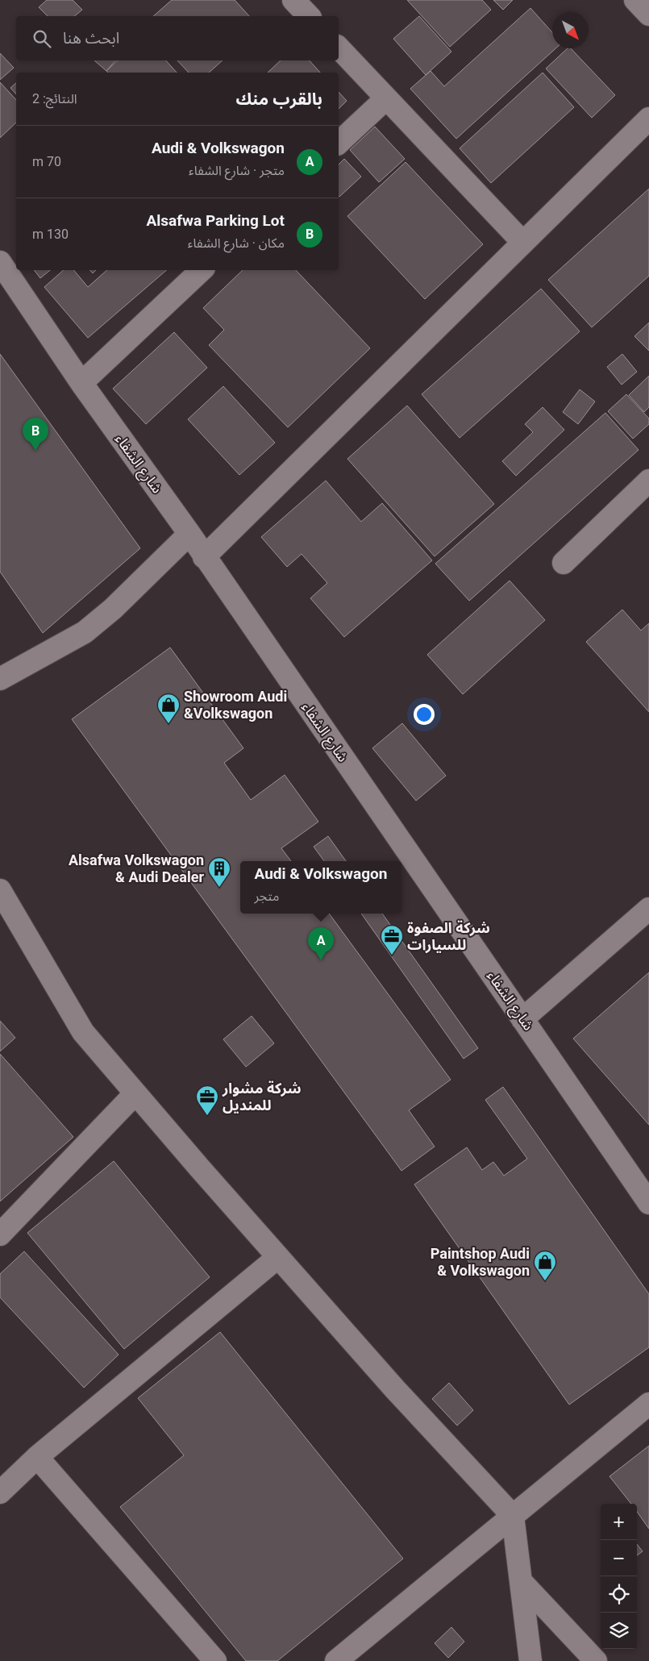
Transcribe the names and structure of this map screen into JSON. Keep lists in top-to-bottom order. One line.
{"streets":{"street":["شارع الشفاء"]},"places":{"shop":["Showroom Audi &Volkswagon","Paintshop Audi & Volkswagon"],"building":["Alsafwa Volkswagon & Audi Dealer"],"office":["شركة الصفوة للسيارات","شركة مشوار للمنديل"]},"north":"bottom right","page":{"search":"ابحث هنا","heading":["بالقرب منك","النتائج: 2"],"list":[{"mark":"A","name":"Audi & Volkswagon","note":"متجر · شارع الشفاء","value":"70 m"},{"mark":"B","name":"Alsafwa Parking Lot","note":"مكان · شارع الشفاء","value":"130 m"}],"pins":["B","A"],"popup":["Audi & Volkswagon","متجر"],"map_buttons":["+","−"]}}
